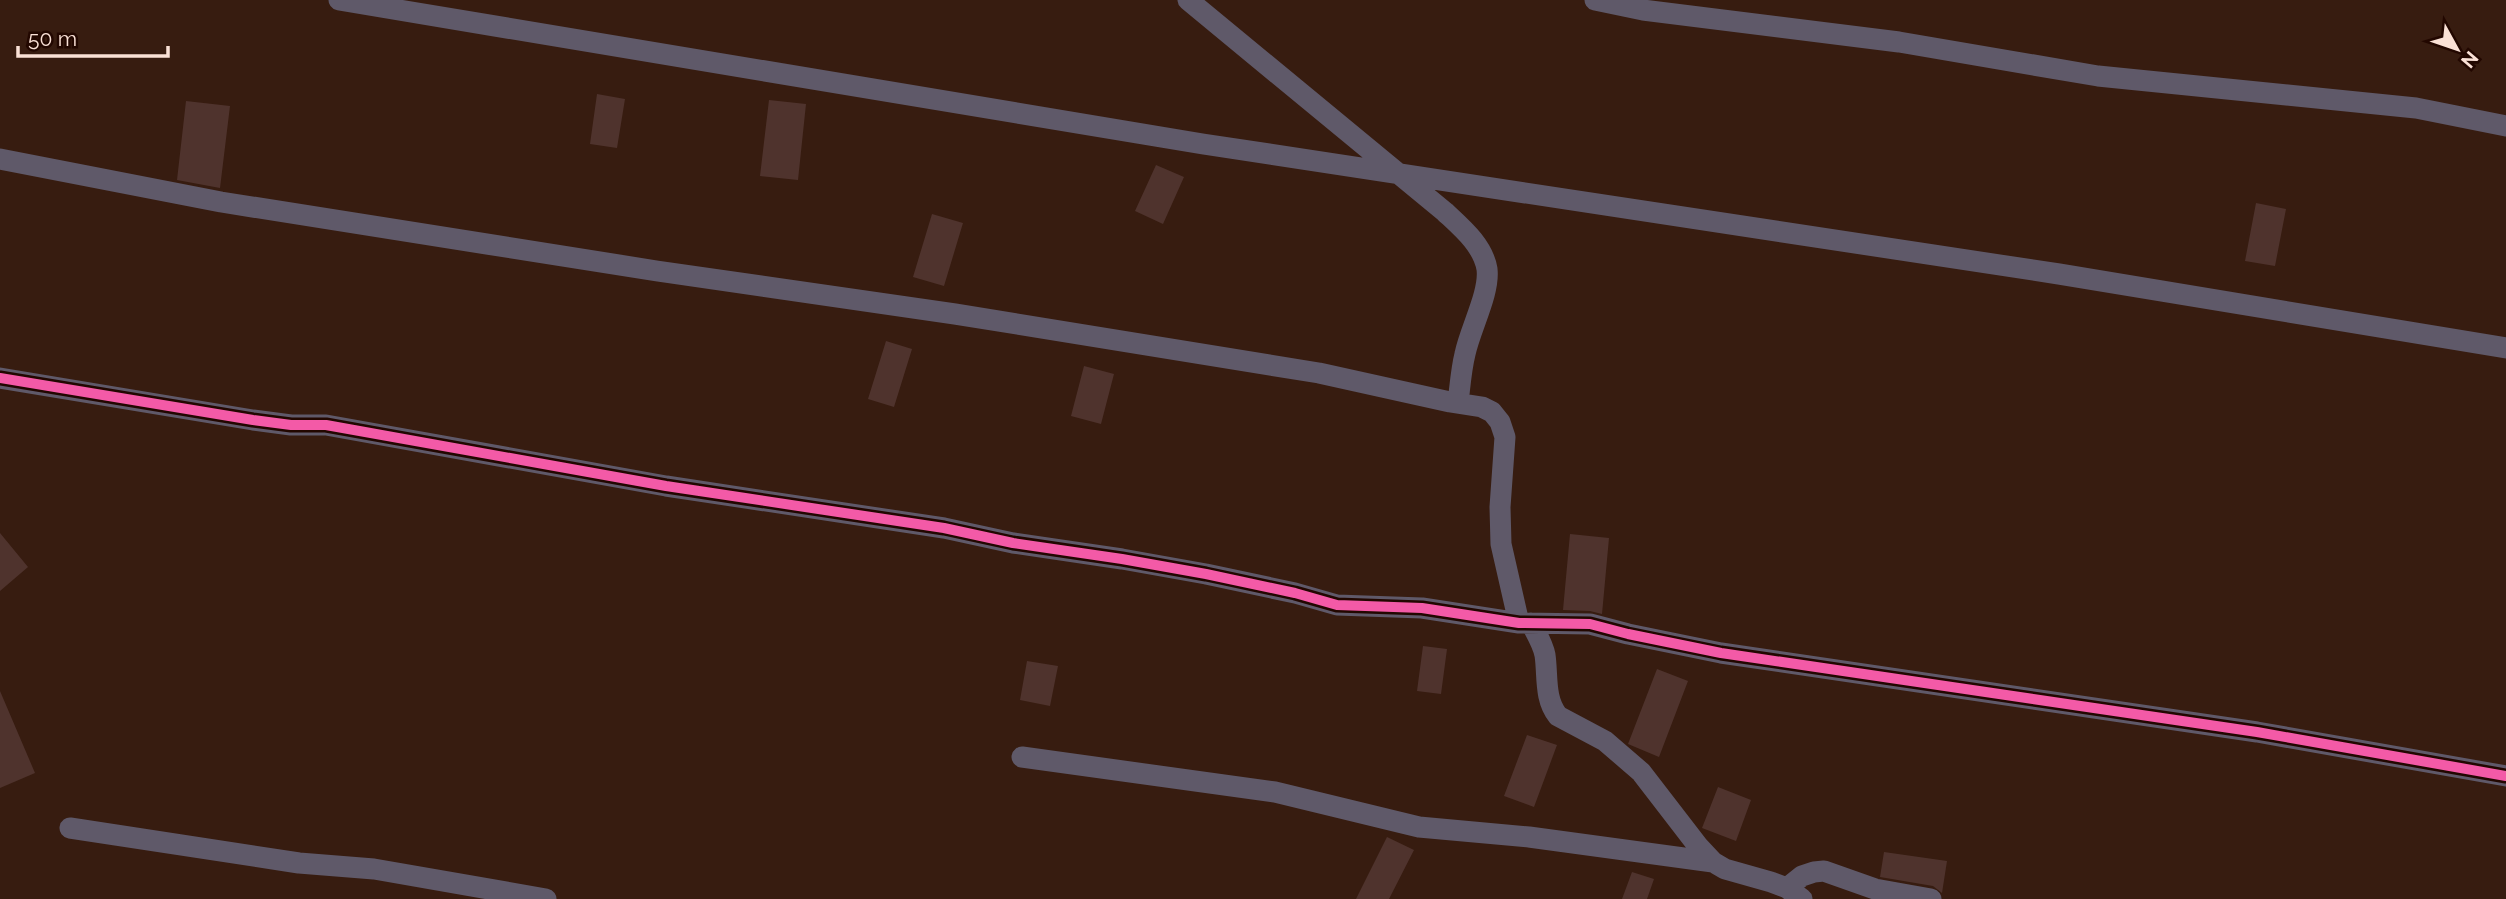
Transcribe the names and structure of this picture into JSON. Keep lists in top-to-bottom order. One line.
{"scale_bar":"50 m","north":"bottom right"}
